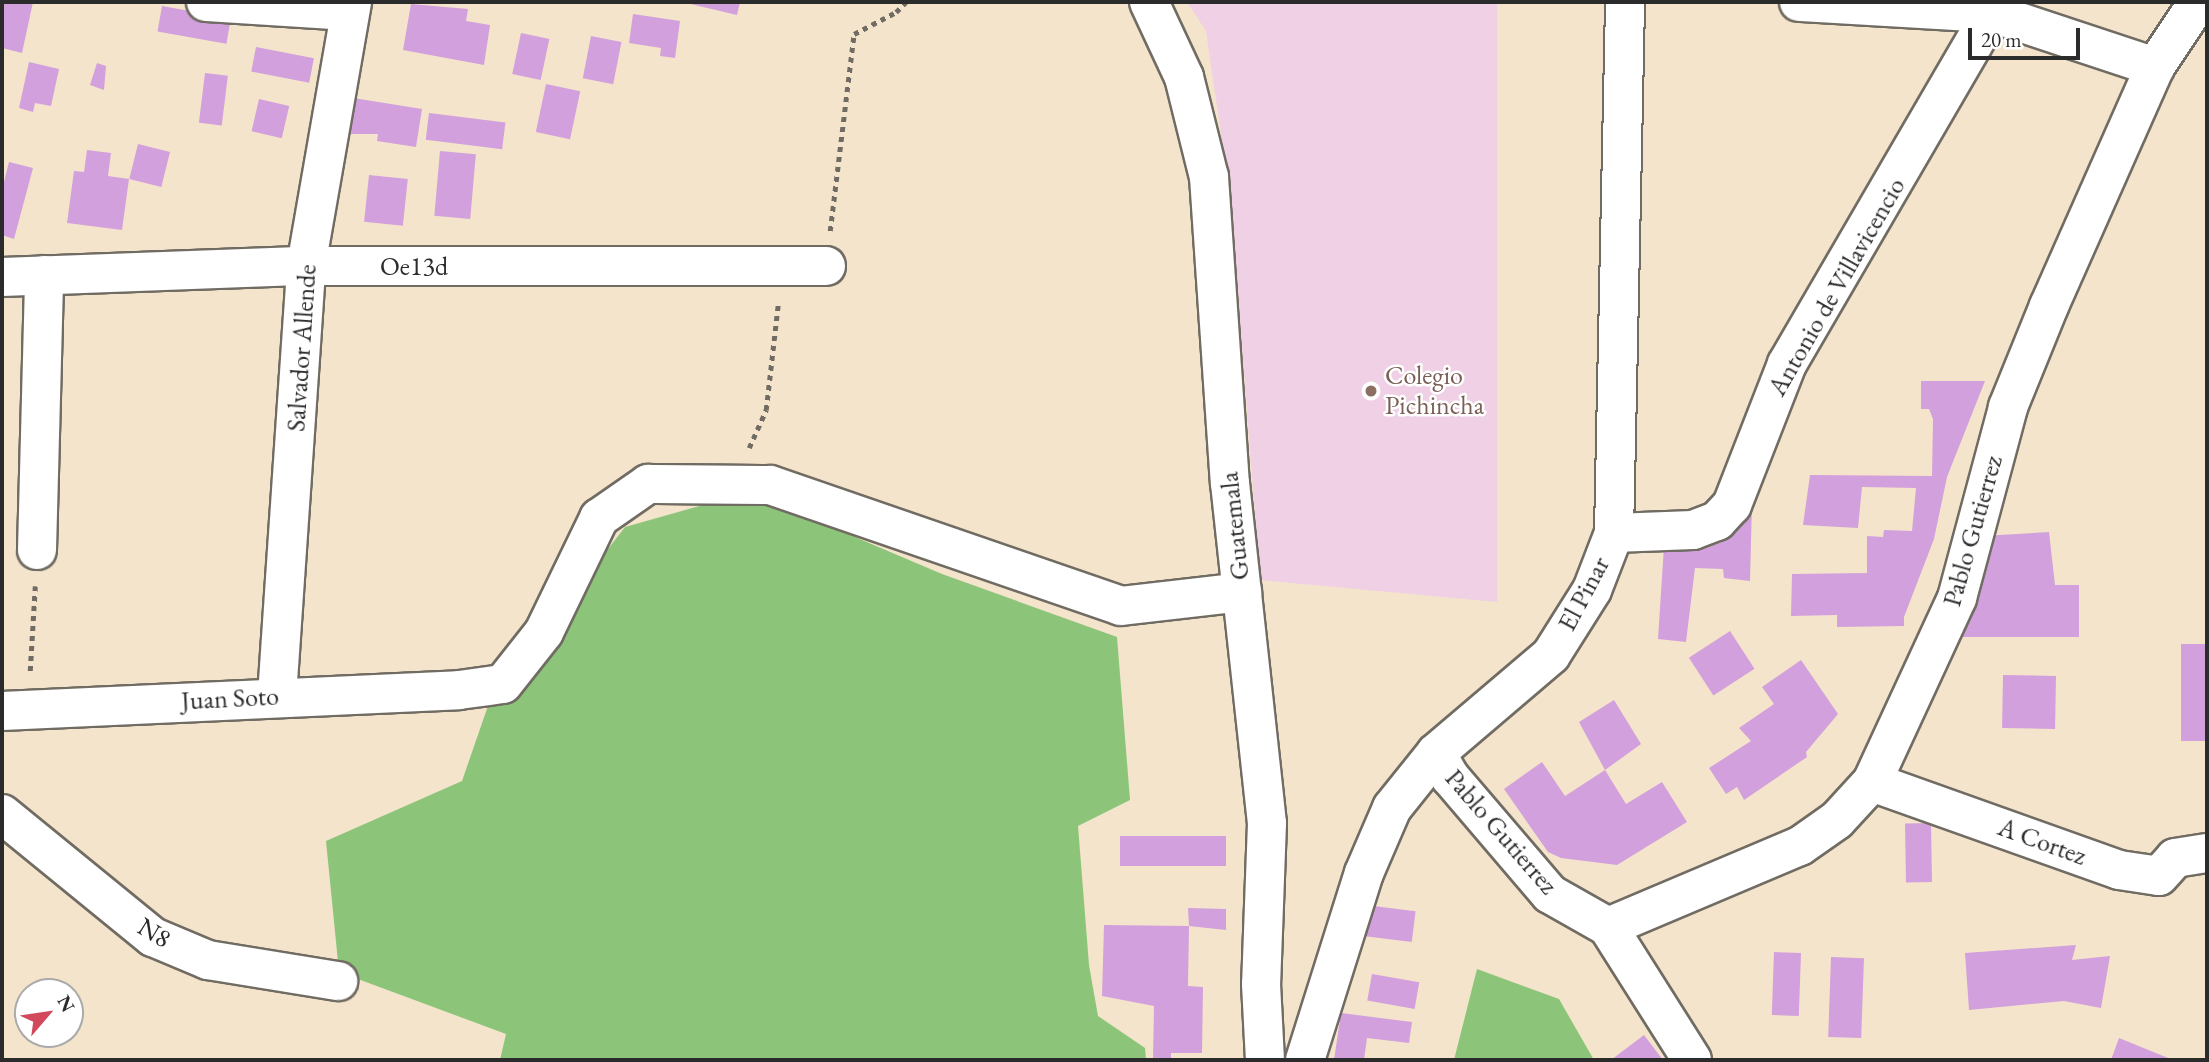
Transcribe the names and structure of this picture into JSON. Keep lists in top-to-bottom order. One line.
{"streets":{"street":["Oe13d","Antonio de Villavicencio","Salvador Allende","Guatemala","Pablo Gutierrez","El Pinar","Juan Soto","A Cortez","N8"]},"crossings":[["Oe13d","Salvador Allende"],["Antonio de Villavicencio","El Pinar"],["Salvador Allende","Juan Soto"],["Guatemala","Juan Soto"],["Pablo Gutierrez","El Pinar"],["Pablo Gutierrez","A Cortez"]],"places":["Colegio Pichincha"],"scale_bar":"20 m","north":"top right"}
